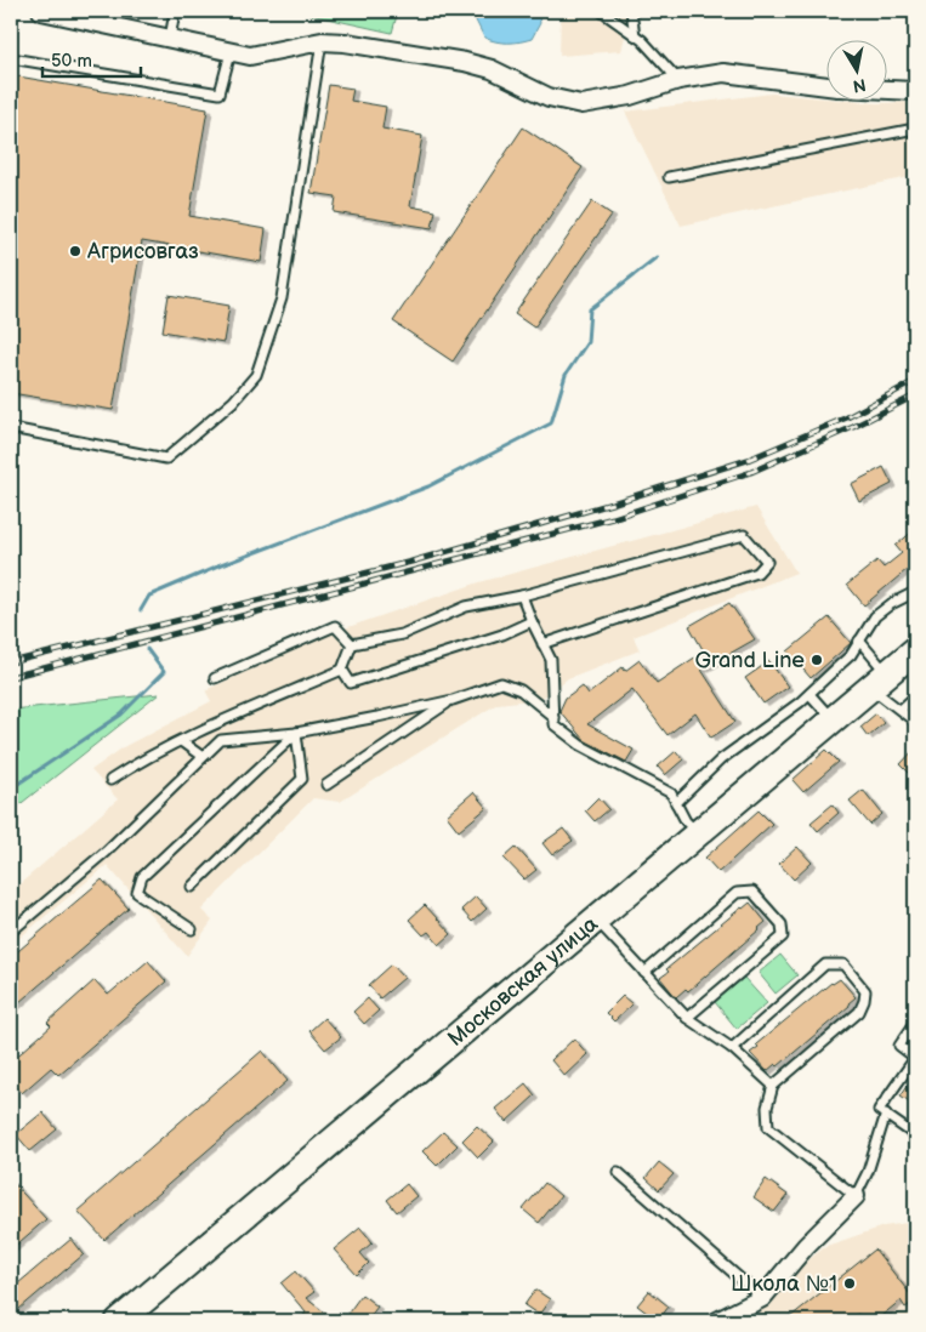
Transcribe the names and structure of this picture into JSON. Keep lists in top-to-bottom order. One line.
{"streets":{"main road":["Московская улица"]},"places":["Агрисовгаз","Grand Line","Школа №1"],"scale_bar":"50 m","north":"bottom"}
